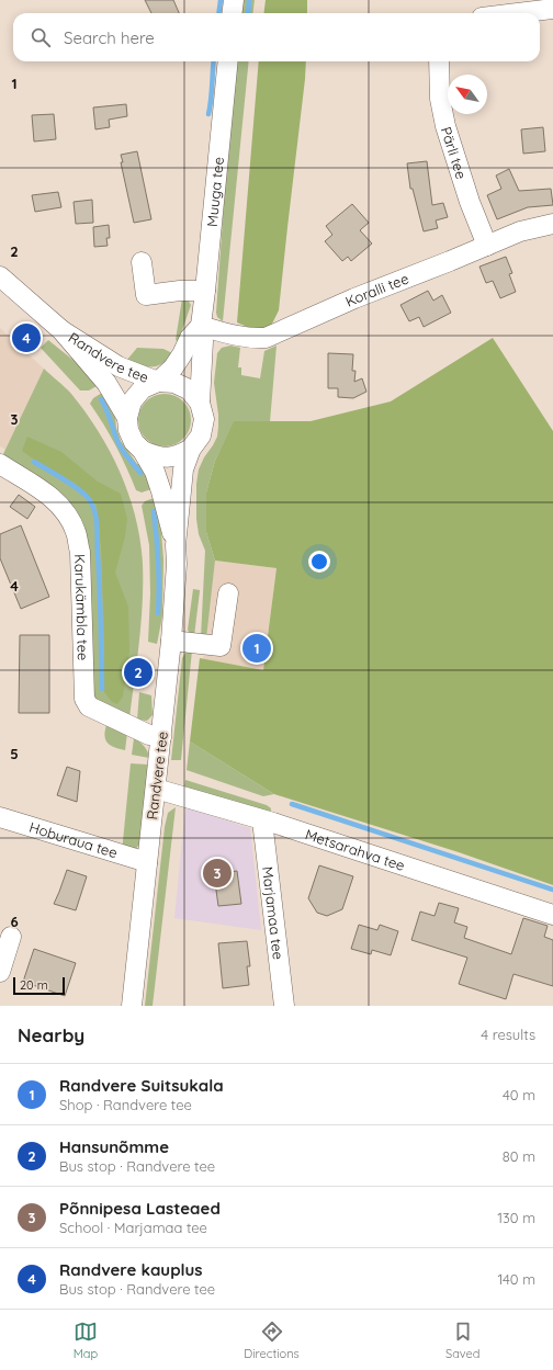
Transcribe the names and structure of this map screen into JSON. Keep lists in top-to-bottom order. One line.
{"streets":{"street":["Pärli tee","Muuga tee","Koralli tee","Randvere tee","Karukämbla tee","Hoburaua tee","Metsarahva tee","Marjamaa tee"]},"crossings":[["Pärli tee","Koralli tee"],["Muuga tee","Koralli tee"],["Muuga tee","Randvere tee"],["Randvere tee","Karukämbla tee"],["Randvere tee","Hoburaua tee"],["Randvere tee","Metsarahva tee"],["Metsarahva tee","Marjamaa tee"]],"scale_bar":"20 m","north":"top left","page":{"search":"Search here","pins":["4","1","2","3"],"scale":"20 m","heading":["Nearby","4 results"],"list":[{"mark":"1","name":"Randvere Suitsukala","note":"Shop · Randvere tee","value":"40 m"},{"mark":"2","name":"Hansunõmme","note":"Bus stop · Randvere tee","value":"80 m"},{"mark":"3","name":"Põnnipesa Lasteaed","note":"School · Marjamaa tee","value":"130 m"},{"mark":"4","name":"Randvere kauplus","note":"Bus stop · Randvere tee","value":"140 m"}],"nav":["Map","Directions","Saved"]},"grid":{"rows":["1","2","3","4","5","6"]}}
